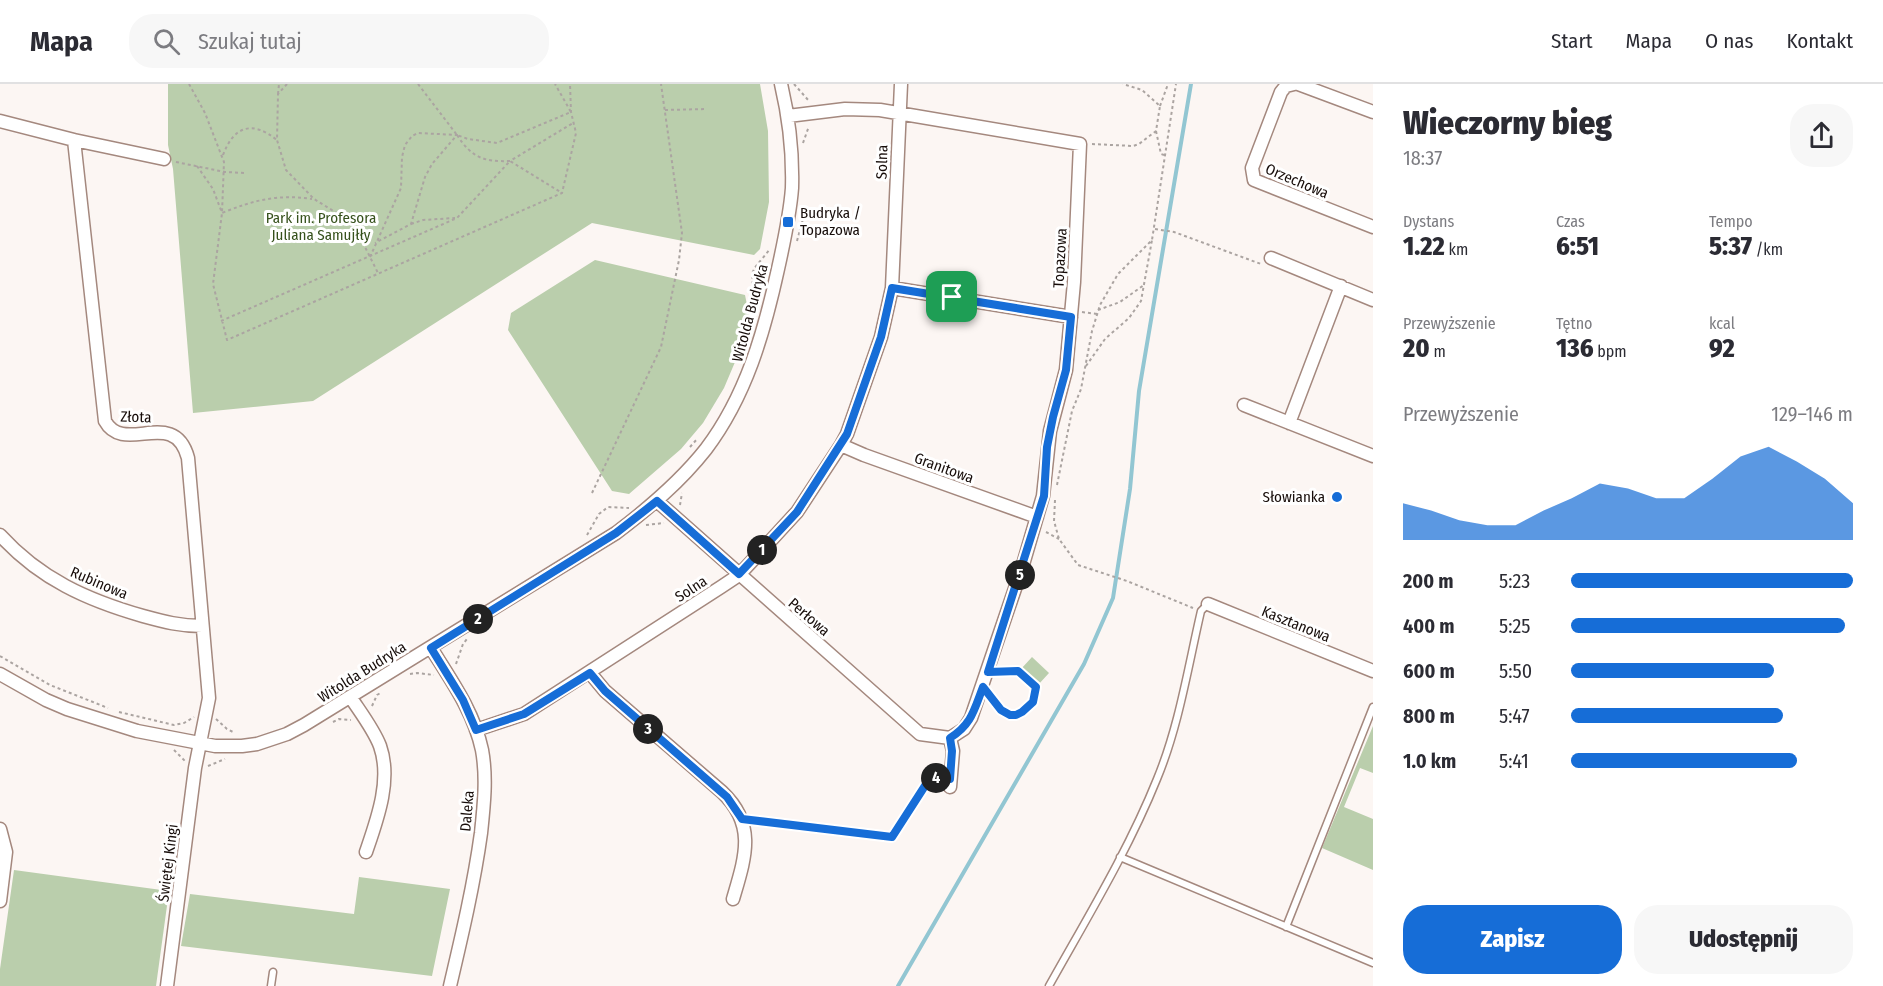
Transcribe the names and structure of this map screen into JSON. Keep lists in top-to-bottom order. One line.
{"streets":{"street":["Solna","Orzechowa","Topazowa","Witolda Budryka","Złota","Granitowa","Rubinowa","Perłowa","Kasztanowa","Daleka","Świętej Kingi"]},"crossings":[["Solna","Granitowa"],["Solna","Perłowa"],["Solna","Daleka"],["Topazowa","Granitowa"],["Topazowa","Perłowa"],["Witolda Budryka","Złota"],["Witolda Budryka","Perłowa"],["Witolda Budryka","Daleka"],["Witolda Budryka","Świętej Kingi"],["Złota","Rubinowa"],["Złota","Świętej Kingi"]],"parks":["Park im. Profesora Juliana Samujłły"],"places":{"transit":["Budryka / Topazowa"],"other":["Słowianka"]},"page":{"header":"Mapa","search":"Szukaj tutaj","nav":["Start","Mapa","O nas","Kontakt"],"heading":["Wieczorny bieg","18:37"],"stats":[["Dystans","1.22 km"],["Czas","6:51"],["Tempo","5:37 /km"],["Przewyższenie","20 m"],["Tętno","136 bpm"],["kcal","92"]],"chart":["Przewyższenie","129–146 m"],"pins":["1","5","2","3","4"],"list":[{"name":"200 m","note":"5:23"},{"name":"400 m","note":"5:25"},{"name":"600 m","note":"5:50"},{"name":"800 m","note":"5:47"},{"name":"1.0 km","note":"5:41"}],"buttons":["Zapisz","Udostępnij"]}}
